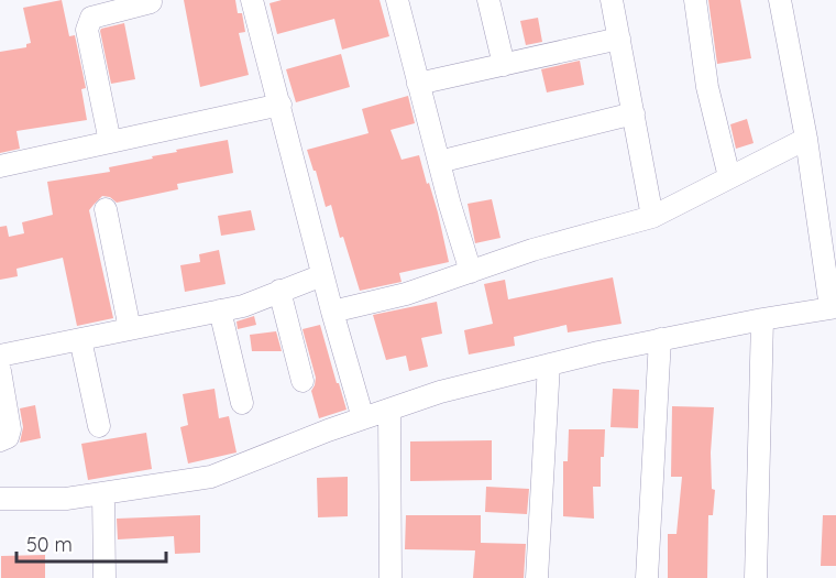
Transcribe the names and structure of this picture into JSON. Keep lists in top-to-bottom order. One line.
{"scale_bar":"50 m"}
